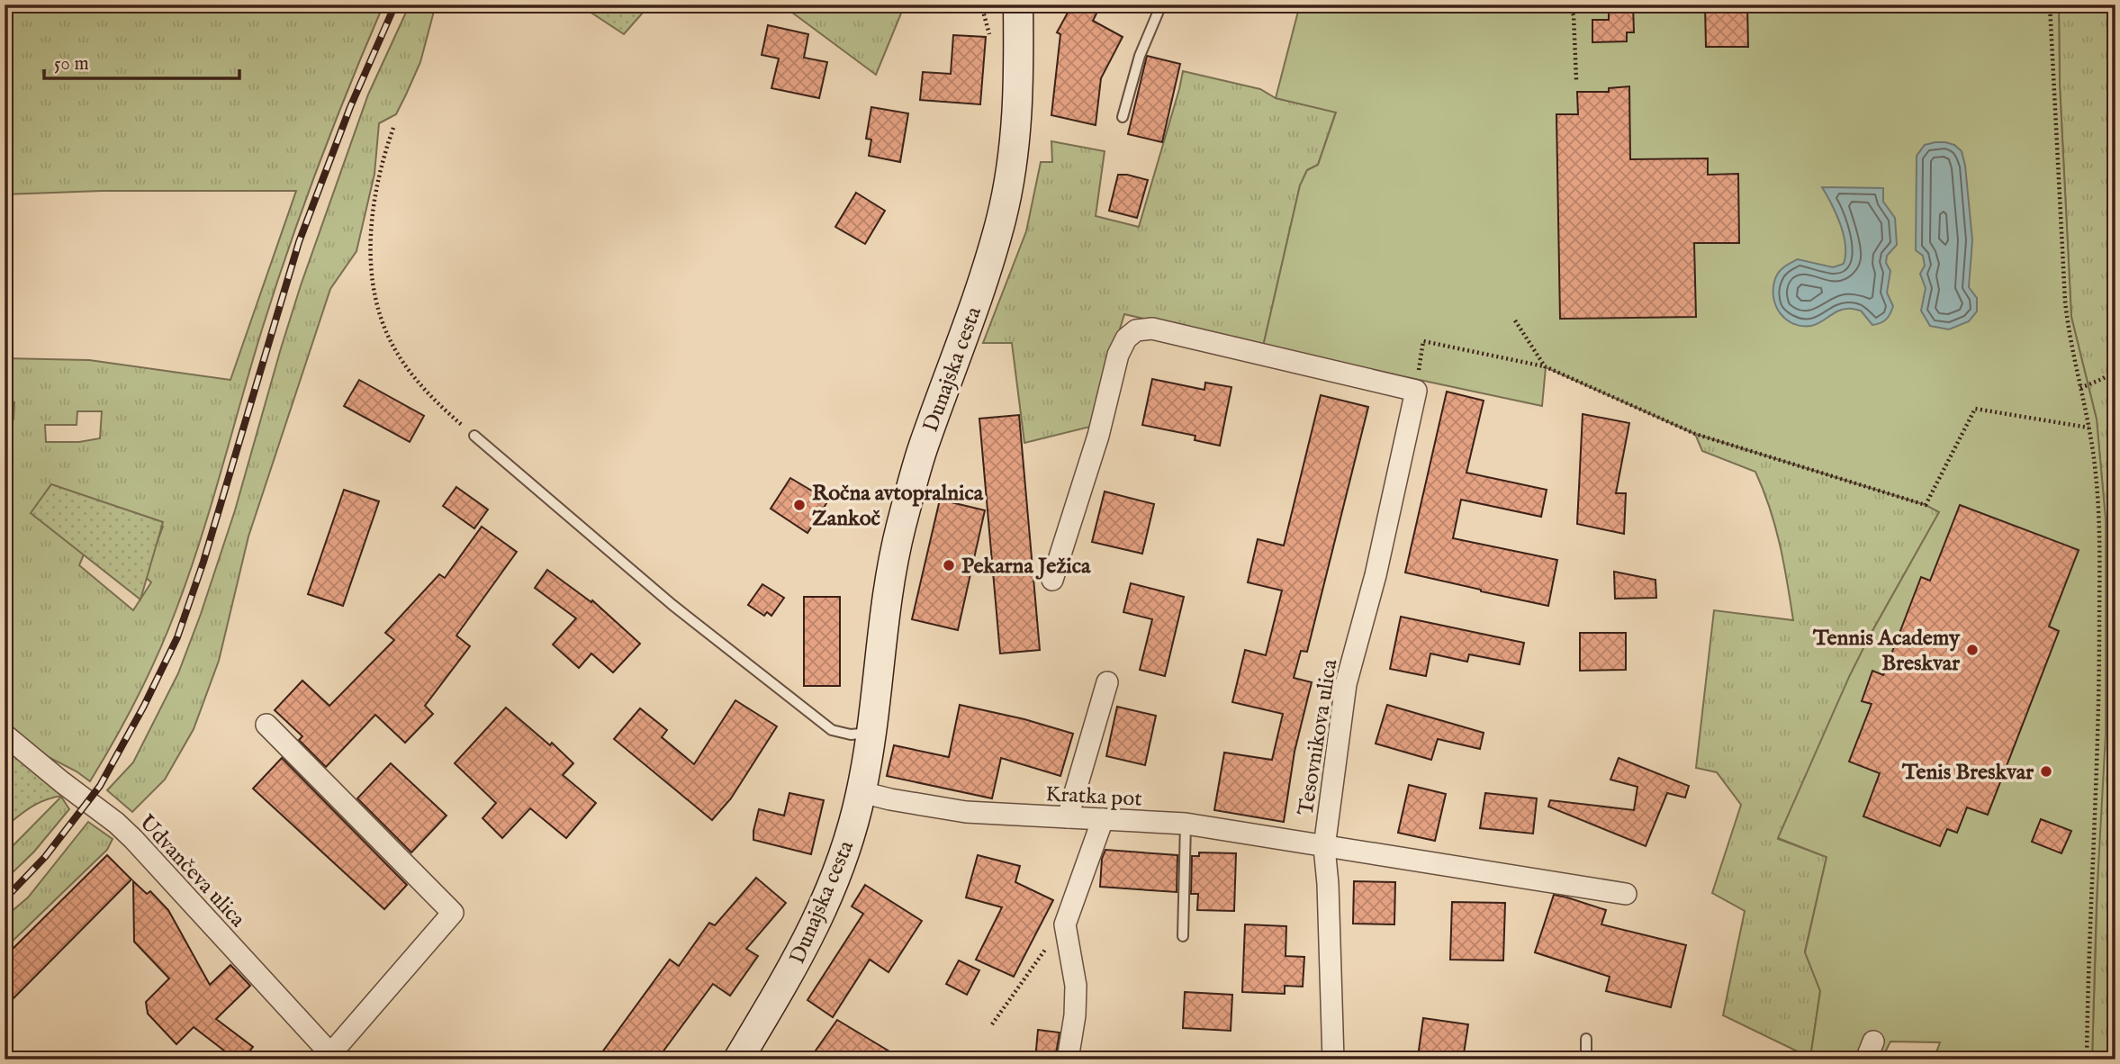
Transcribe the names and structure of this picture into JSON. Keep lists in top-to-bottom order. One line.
{"streets":{"main road":["Dunajska cesta"],"street":["Tesovnikova ulica","Kratka pot","Udvančeva ulica"]},"crossings":[["Dunajska cesta","Kratka pot"],["Tesovnikova ulica","Kratka pot"]],"places":["Ročna avtopralnica Zankoč","Pekarna Ježica","Tennis Academy Breskvar","Tenis Breskvar"],"scale_bar":"50 m"}
